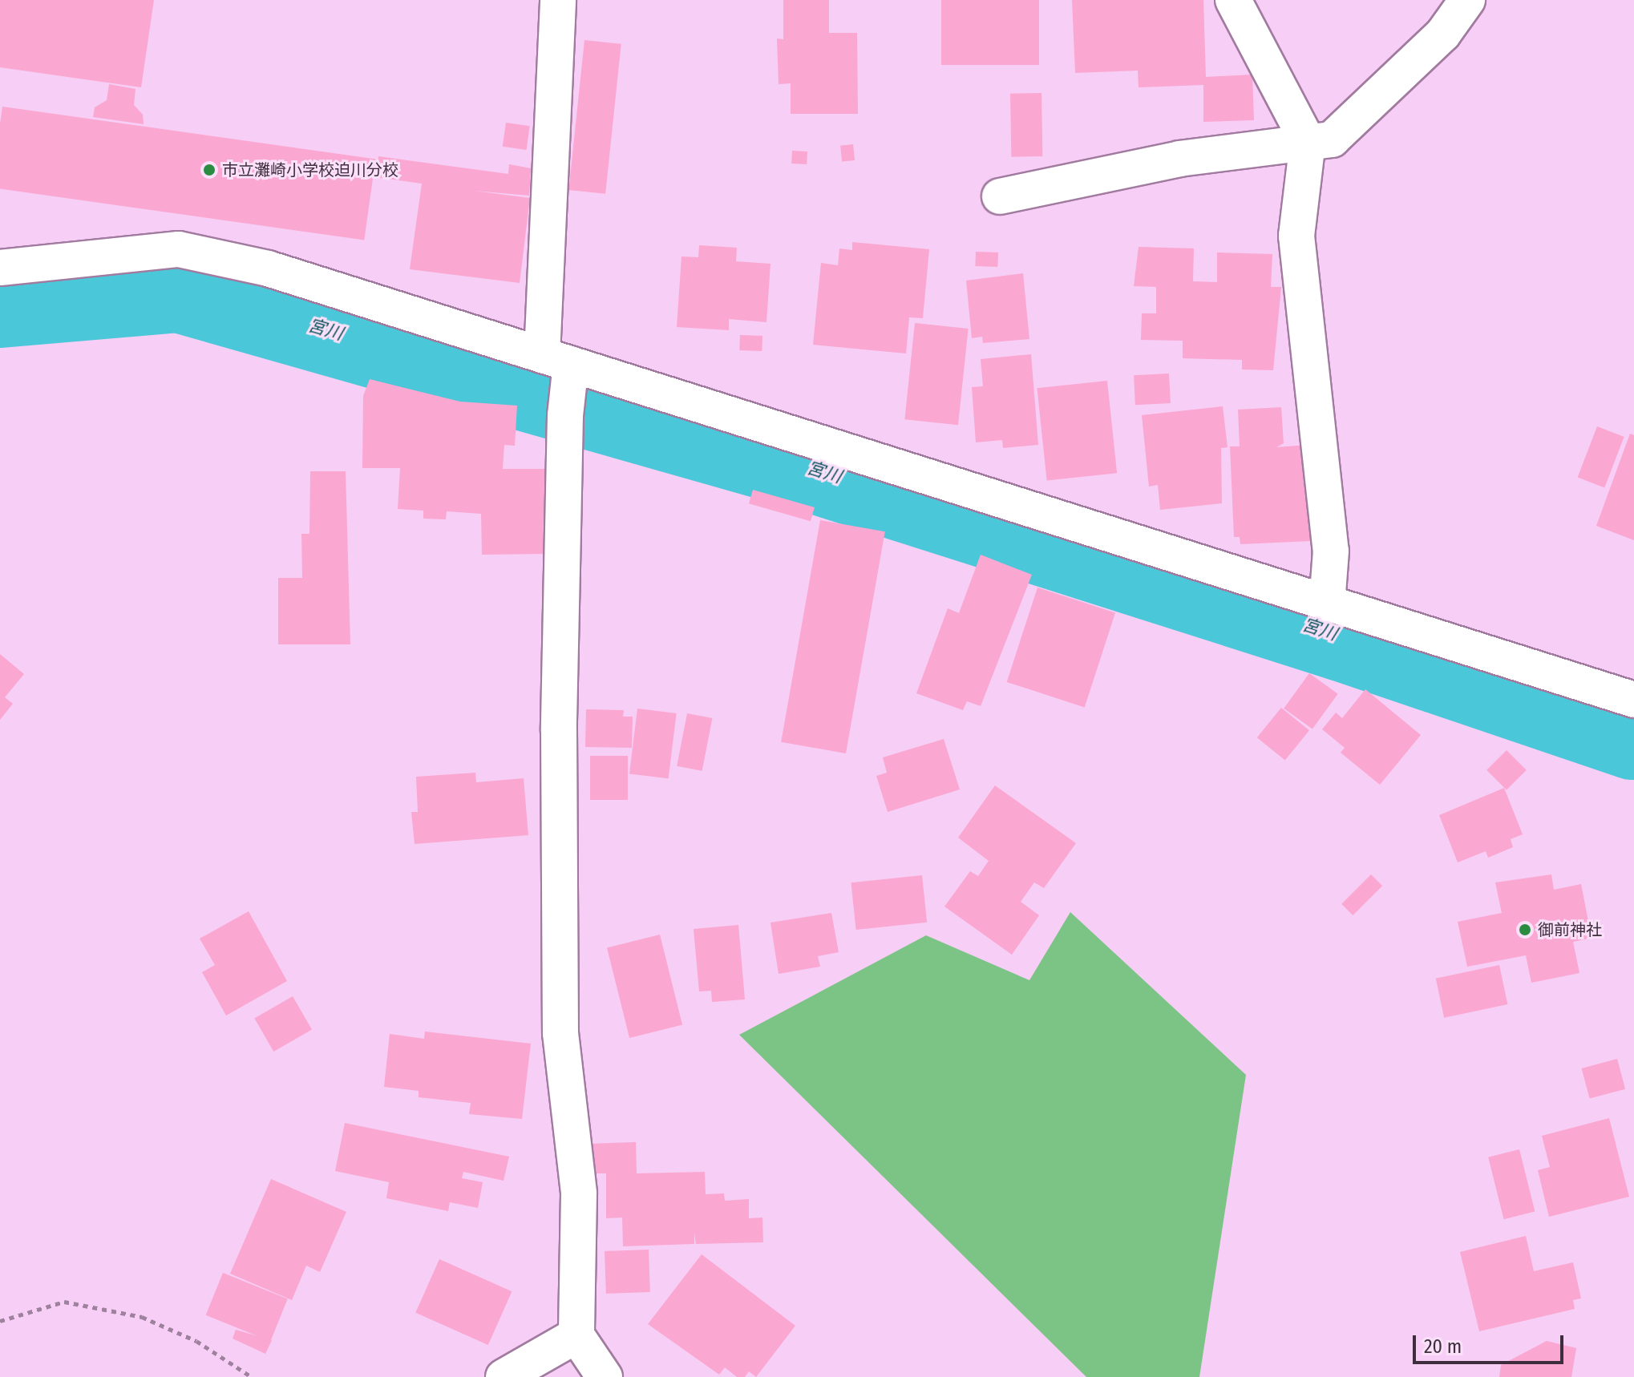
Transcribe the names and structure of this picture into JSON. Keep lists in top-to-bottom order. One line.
{"water":["宮川"],"places":["市立灘崎小学校迫川分校","御前神社"],"scale_bar":"20 m"}
